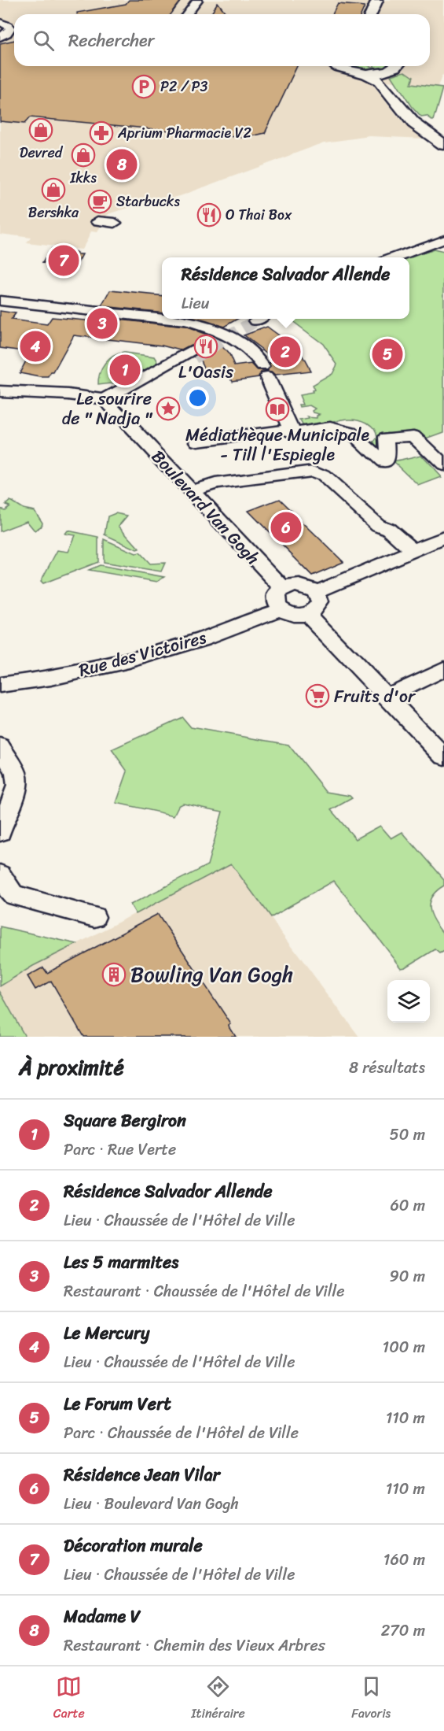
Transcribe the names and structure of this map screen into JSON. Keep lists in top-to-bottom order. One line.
{"streets":{"street":["Boulevard Van Gogh","Rue des Victoires"]},"crossings":[["Boulevard Van Gogh","Rue des Victoires"]],"places":{"parking":["P2 / P3"],"shop":["Devred","Ikks","Bershka"],"pharmacy":["Aprium Pharmacie V2"],"cafe":["Starbucks"],"restaurant":["O Thai Box","L'Oasis"],"place":["Le sourire de \" Nadja \""],"library":["Médiathèque Municipale - Till l'Espiegle"],"supermarket":["Fruits d'or"],"building":["Bowling Van Gogh"]},"page":{"search":"Rechercher","pins":["8","7","3","4","2","5","1","6"],"popup":["Résidence Salvador Allende","Lieu"],"heading":["À proximité","8 résultats"],"list":[{"mark":"1","name":"Square Bergiron","note":"Parc · Rue Verte","value":"50 m"},{"mark":"2","name":"Résidence Salvador Allende","note":"Lieu · Chaussée de l'Hôtel de Ville","value":"60 m"},{"mark":"3","name":"Les 5 marmites","note":"Restaurant · Chaussée de l'Hôtel de Ville","value":"90 m"},{"mark":"4","name":"Le Mercury","note":"Lieu · Chaussée de l'Hôtel de Ville","value":"100 m"},{"mark":"5","name":"Le Forum Vert","note":"Parc · Chaussée de l'Hôtel de Ville","value":"110 m"},{"mark":"6","name":"Résidence Jean Vilar","note":"Lieu · Boulevard Van Gogh","value":"110 m"},{"mark":"7","name":"Décoration murale","note":"Lieu · Chaussée de l'Hôtel de Ville","value":"160 m"},{"mark":"8","name":"Madame V","note":"Restaurant · Chemin des Vieux Arbres","value":"270 m"}],"nav":["Carte","Itinéraire","Favoris"]}}
